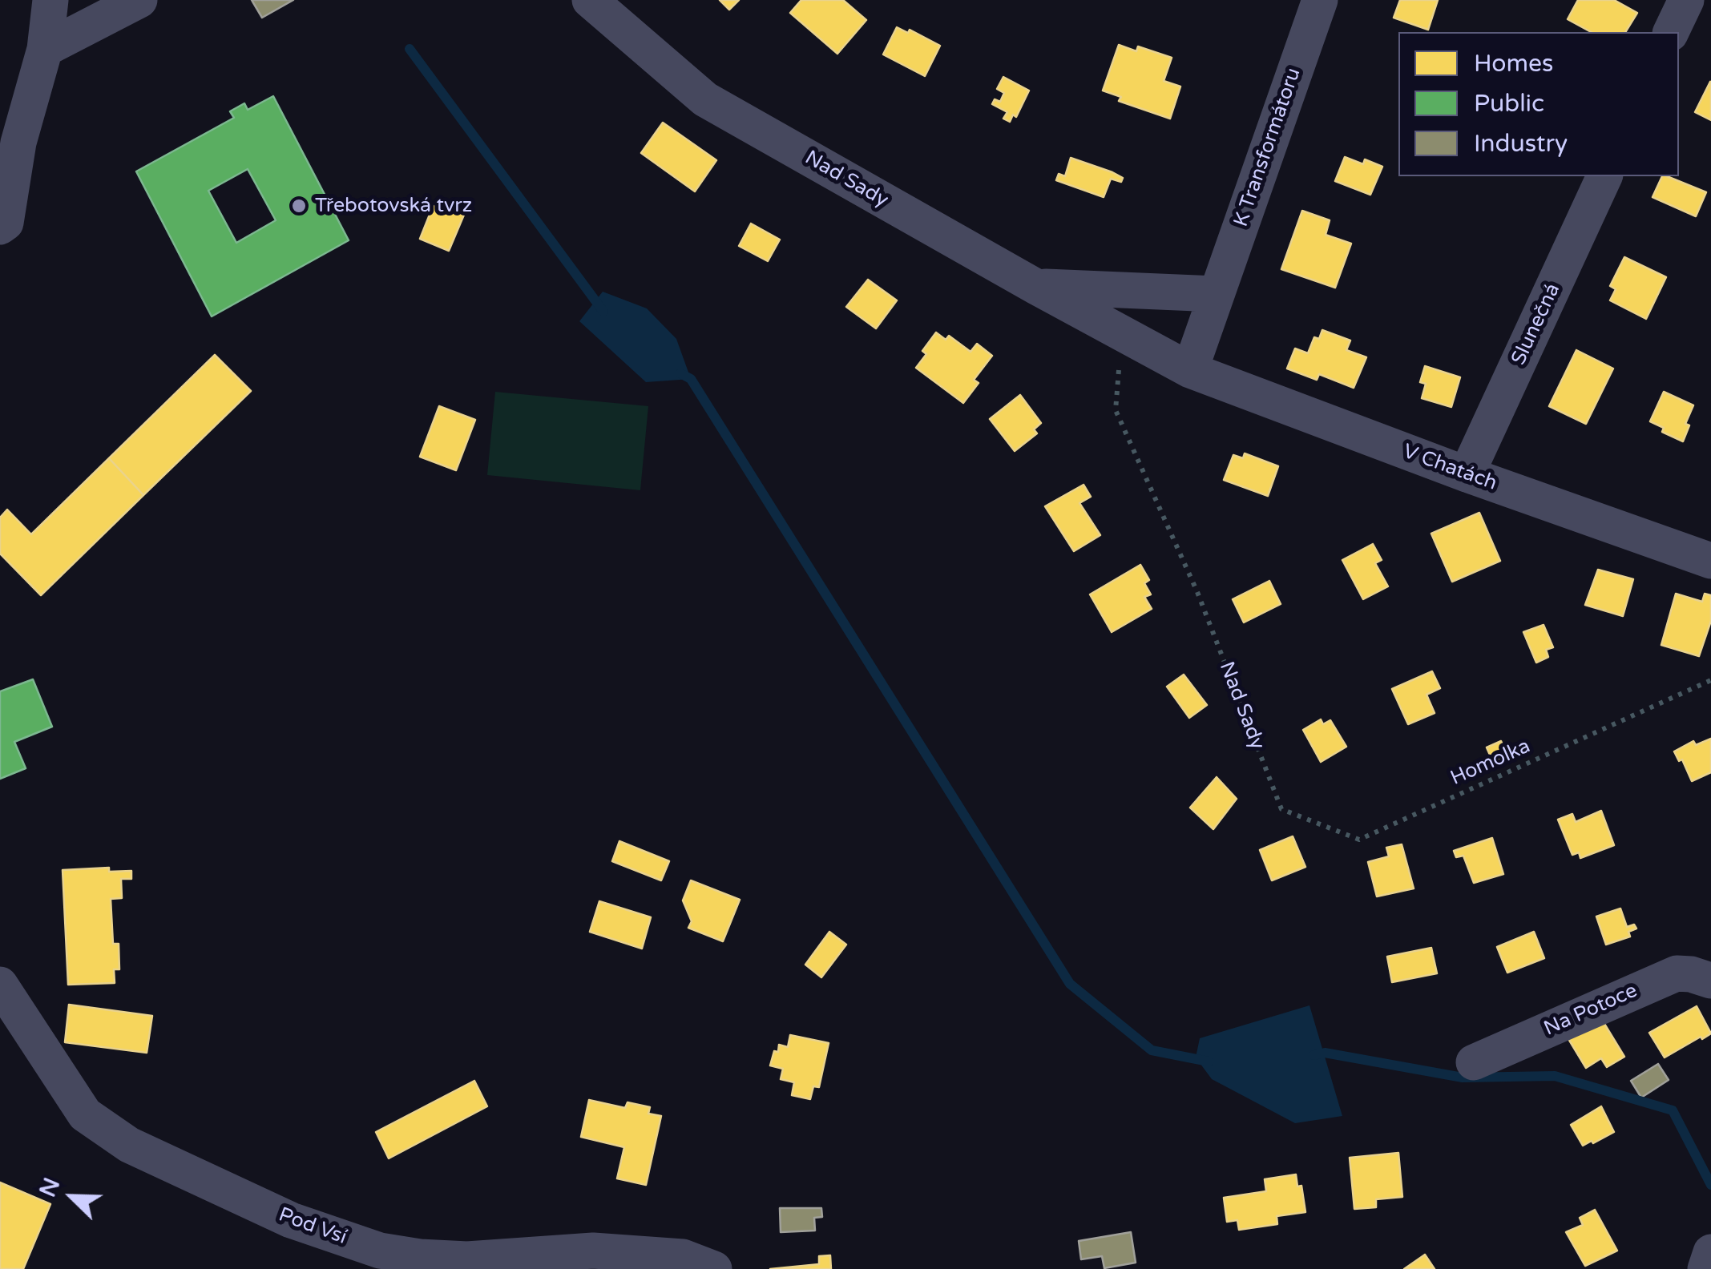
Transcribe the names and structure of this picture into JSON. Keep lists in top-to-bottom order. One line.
{"streets":{"street":["K Transformátoru","Nad Sady","Slunečná","V Chatách","Na Potoce","Pod Vsí"],"path":["Homolka"]},"crossings":[["K Transformátoru","Nad Sady"],["K Transformátoru","V Chatách"],["Nad Sady","V Chatách"],["Nad Sady","Homolka"],["Slunečná","V Chatách"]],"places":["Třebotovská tvrz"],"legend":["Homes","Public","Industry"],"north":"top left"}
